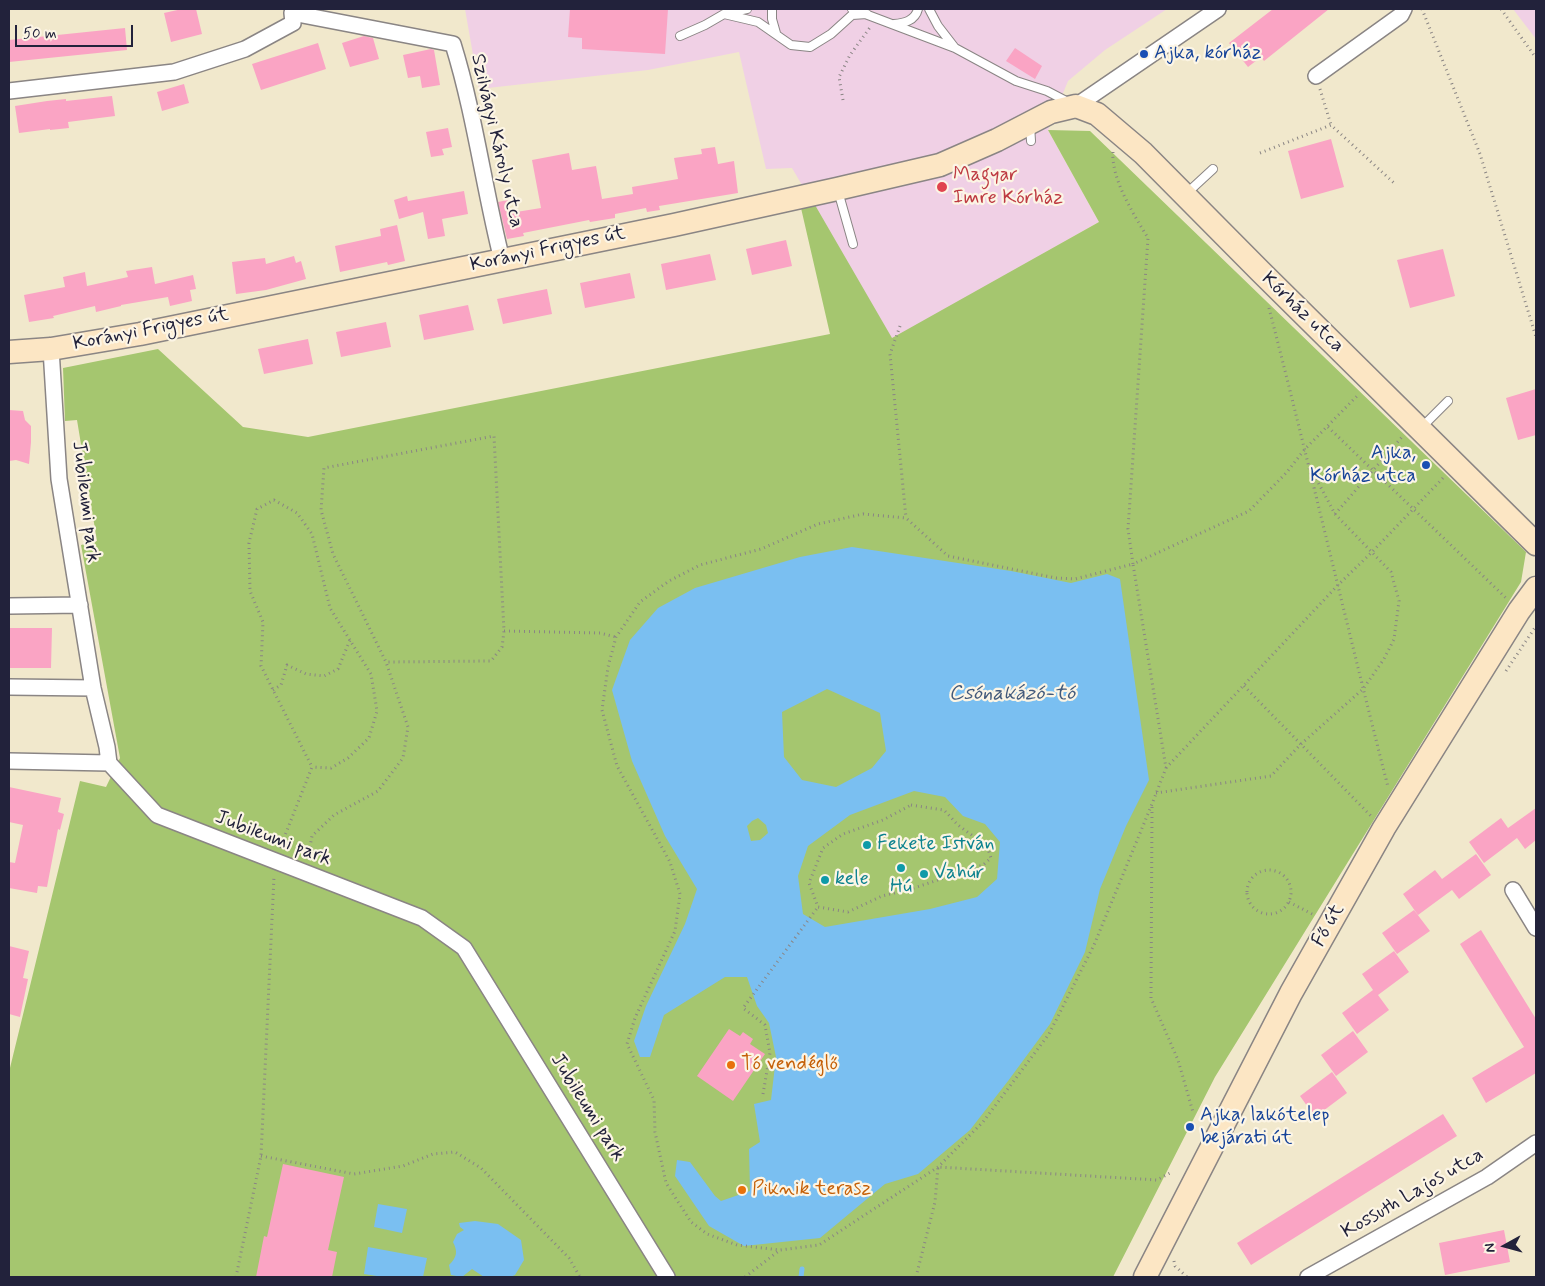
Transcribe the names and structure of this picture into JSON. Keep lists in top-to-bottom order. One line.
{"streets":{"main road":["Korányi Frigyes út","Kórház utca","Fő út"],"street":["Szilvágyi Károly utca","Jubileumi park","Kossuth Lajos utca"]},"crossings":[["Szilvágyi Károly utca","Korányi Frigyes út"],["Korányi Frigyes út","Kórház utca"],["Korányi Frigyes út","Jubileumi park"]],"water":["Csónakázó-tó"],"places":["Ajka, kórház","Magyar Imre Kórház","Ajka, Kórház utca","Fekete István","Hú","Vahúr","kele","Tó vendéglő","Ajka, lakótelep bejárati út","Piknik terasz"],"scale_bar":"50 m","north":"left"}
